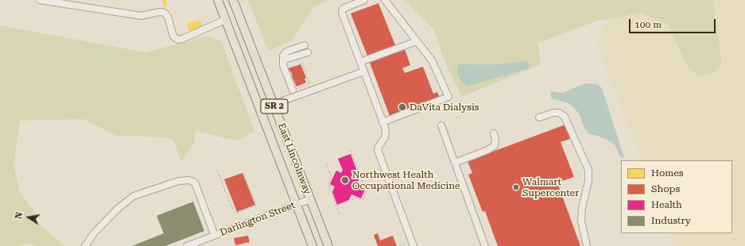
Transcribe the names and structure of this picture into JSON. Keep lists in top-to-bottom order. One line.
{"streets":{"main road":["SR 2","East Lincolnway"],"street":["Darlington Street"]},"crossings":[["East Lincolnway","Darlington Street"]],"places":["DaVita Dialysis","Northwest Health Occupational Medicine","Walmart Supercenter"],"legend":["Homes","Shops","Health","Industry"],"scale_bar":"100 m","north":"left"}
